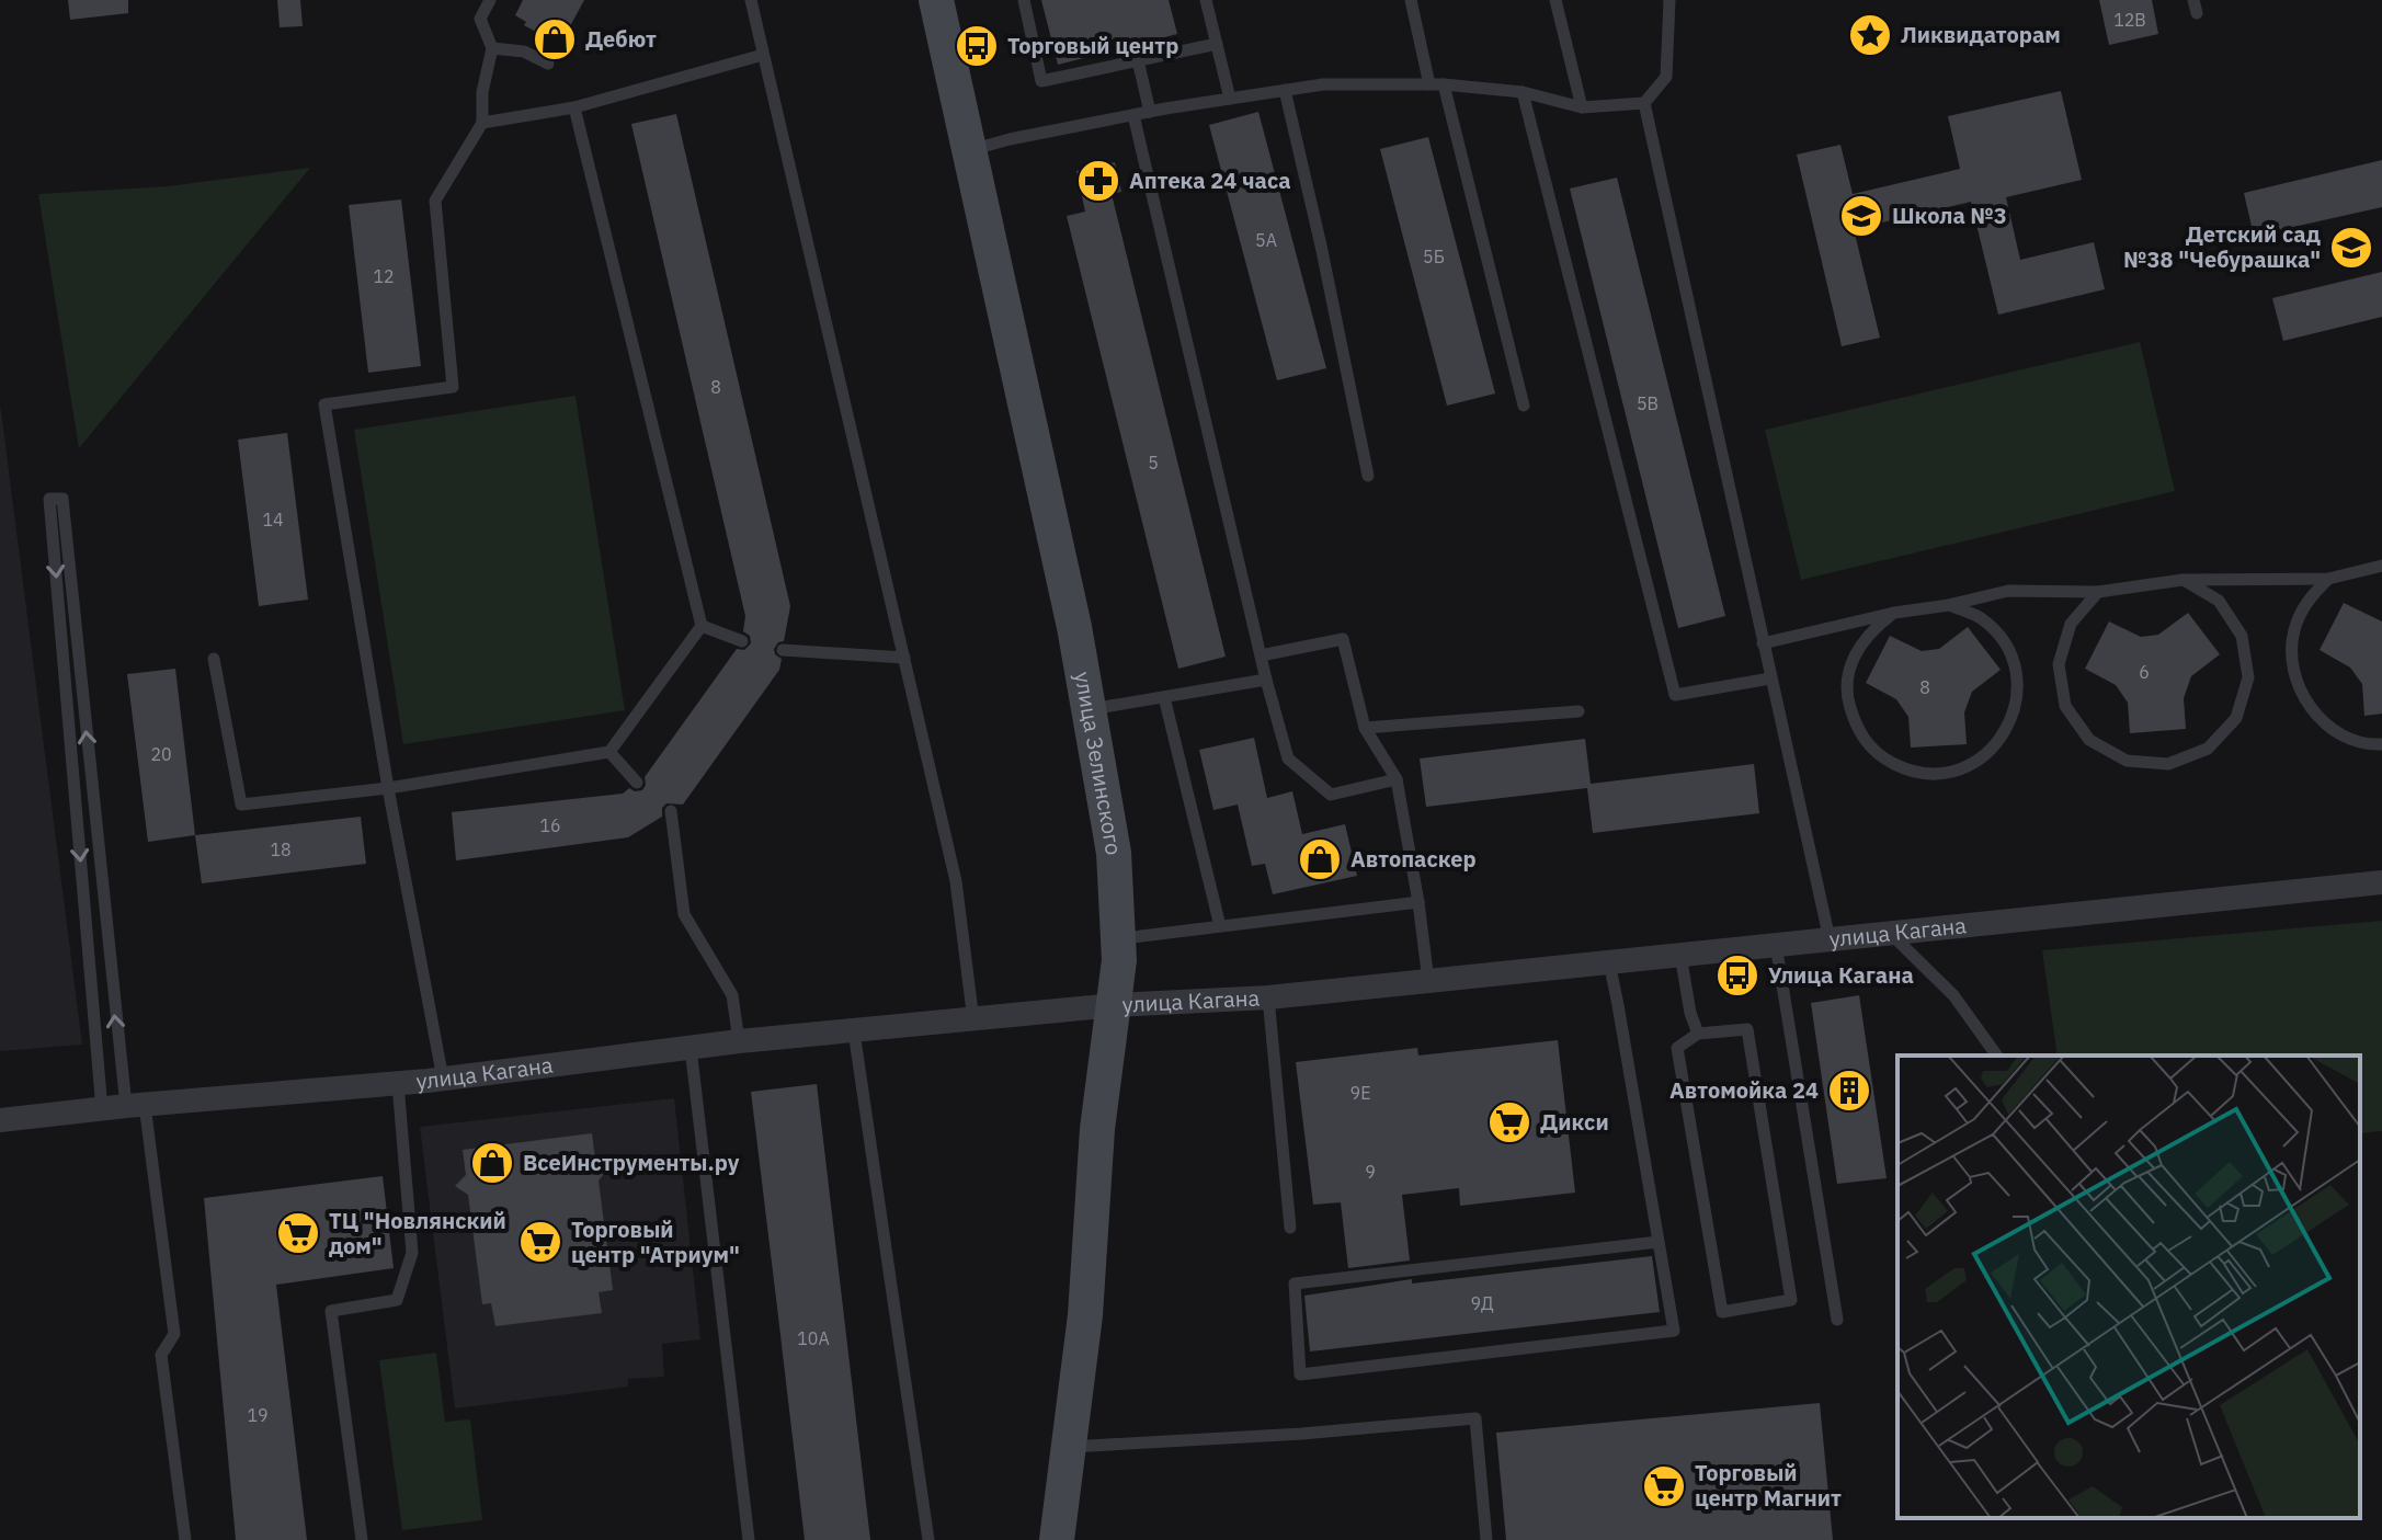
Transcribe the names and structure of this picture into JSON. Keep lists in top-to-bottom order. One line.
{"streets":{"street":["улица Зелинского","улица Кагана"]},"crossings":[["улица Зелинского","улица Кагана"]],"places":{"place":["Ликвидаторам"],"shop":["Дебют","Автопаскер","ВсеИнструменты.ру"],"bus stop":["Торговый центр","Улица Кагана"],"pharmacy":["Аптека 24 часа"],"school or university":["Школа №3","Детский сад №38 \"Чебурашка\""],"building":["Автомойка 24"],"supermarket":["Дикси","ТЦ \"Новлянский дом\"","Торговый центр \"Атриум\"","Торговый центр Магнит"]},"house_numbers":["12В","5А","5Б","12","8","5В","5","14","6","8","20","16","18","9Е","9","9Д","10А","19"]}
